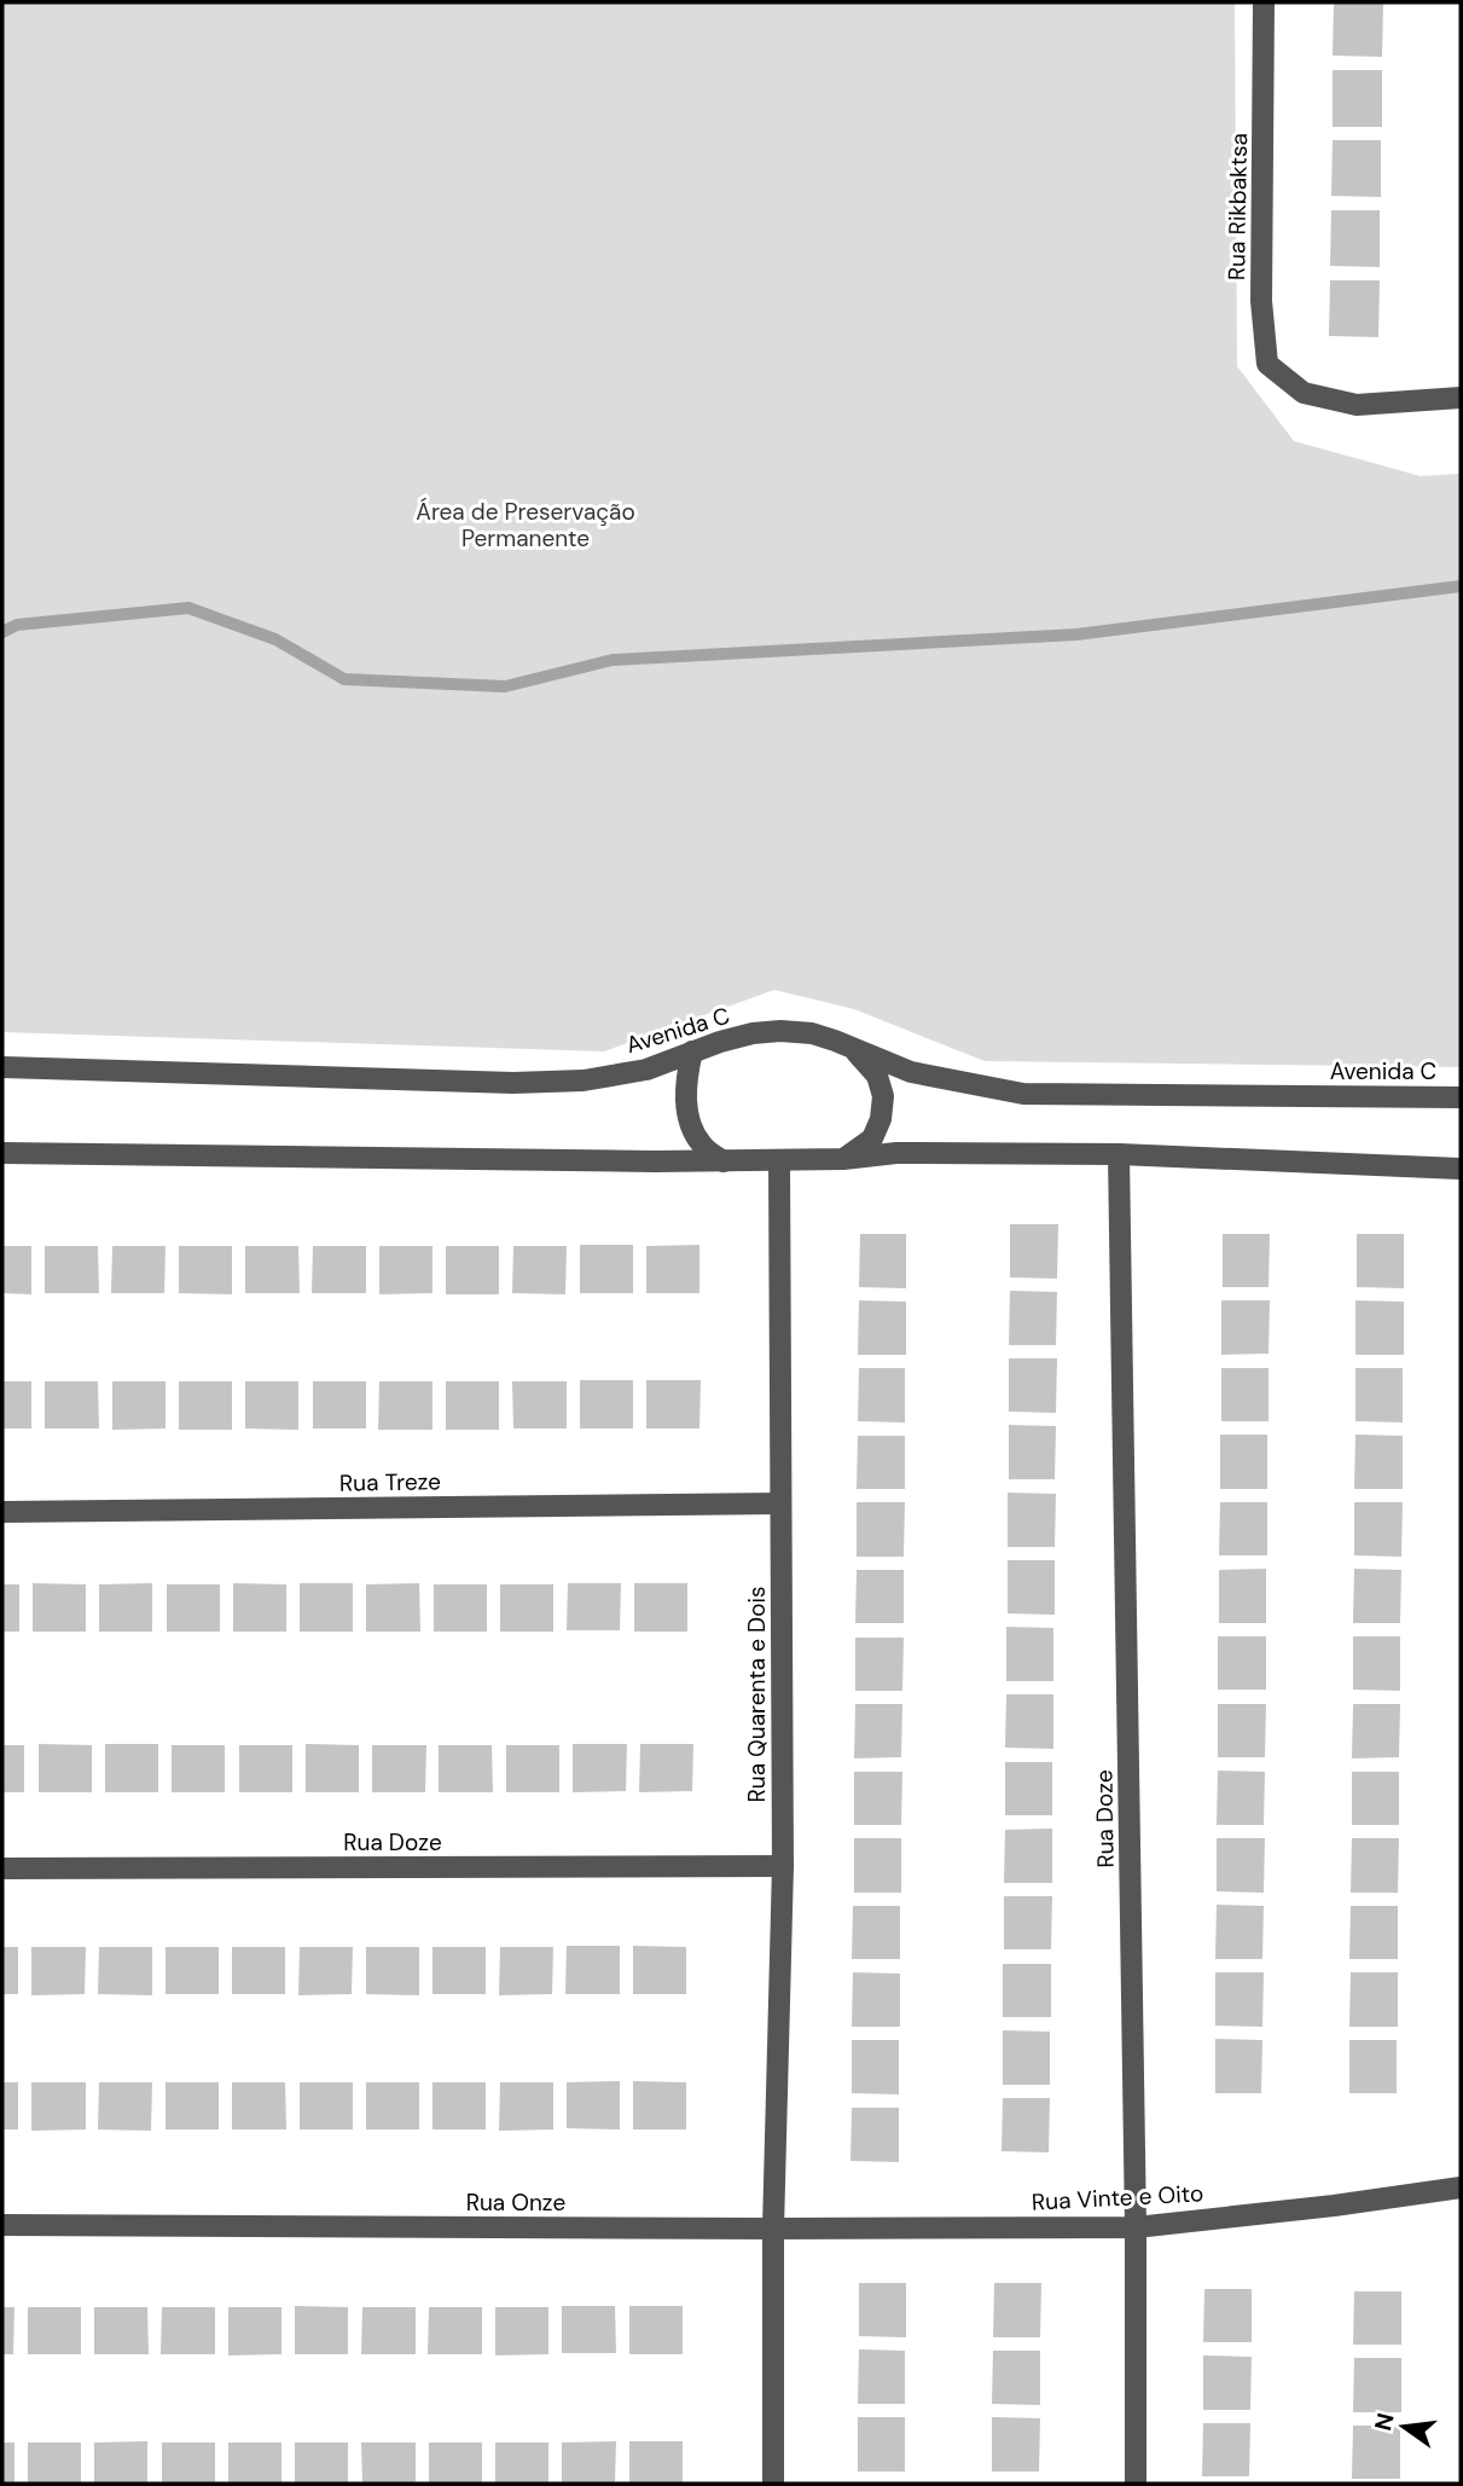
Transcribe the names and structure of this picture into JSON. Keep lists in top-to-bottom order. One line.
{"streets":{"street":["Rua Rikbaktsa","Avenida C","Rua Treze","Rua Quarenta e Dois","Rua Doze","Rua Vinte e Oito","Rua Onze"]},"crossings":[["Avenida C","Rua Quarenta e Dois"],["Rua Treze","Rua Quarenta e Dois"],["Rua Quarenta e Dois","Rua Doze"],["Rua Quarenta e Dois","Rua Vinte e Oito"],["Rua Quarenta e Dois","Rua Onze"],["Rua Doze","Rua Vinte e Oito"],["Rua Vinte e Oito","Rua Onze"]],"parks":["Área de Preservação Permanente"],"north":"left"}
